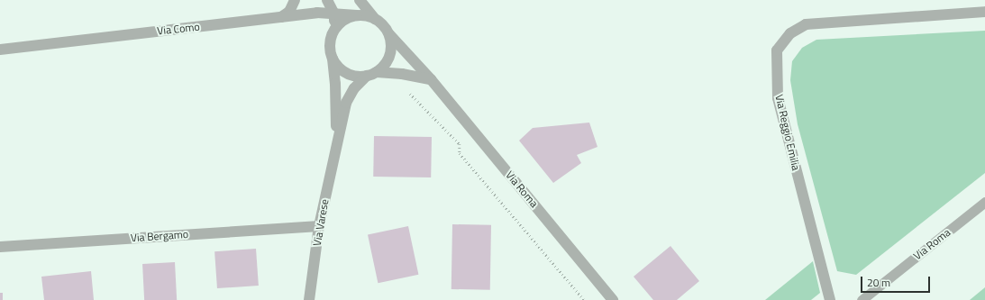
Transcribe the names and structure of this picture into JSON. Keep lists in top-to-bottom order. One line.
{"streets":{"street":["Via Como","Via Reggio Emilia","Via Roma","Via Varese","Via Bergamo"]},"crossings":[["Via Como","Via Roma"],["Via Como","Via Varese"],["Via Roma","Via Varese"],["Via Varese","Via Bergamo"]],"scale_bar":"20 m"}
